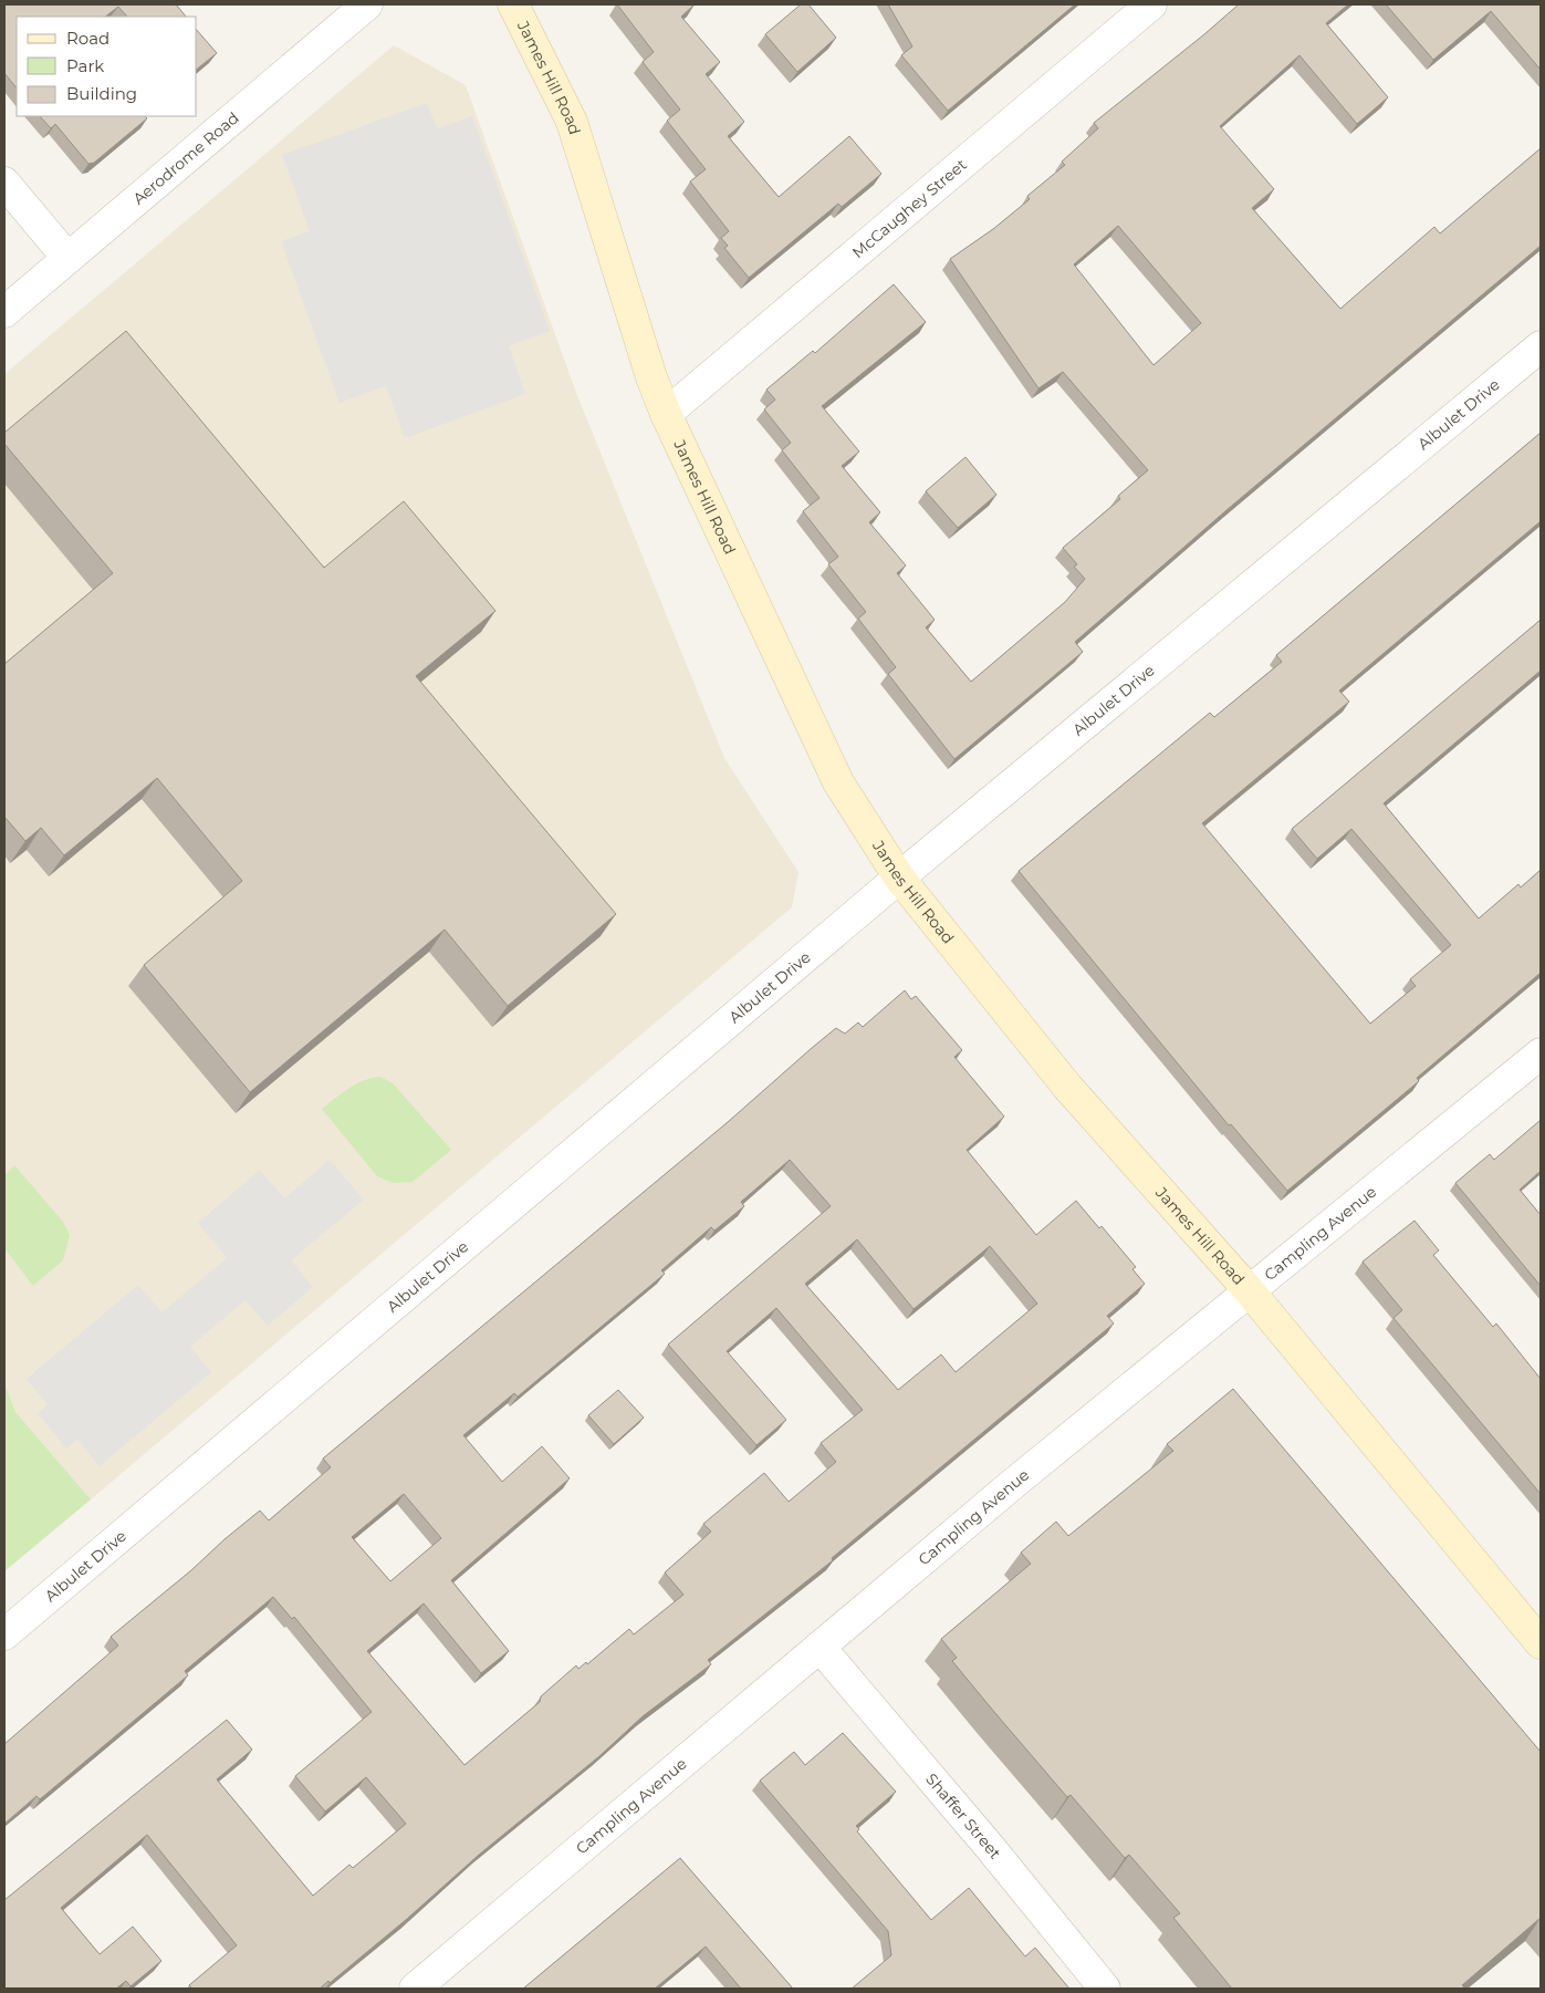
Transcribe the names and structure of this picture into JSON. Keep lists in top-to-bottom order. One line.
{"streets":{"street":["James Hill Road","Aerodrome Road","McCaughey Street","Albulet Drive","Campling Avenue","Shaffer Street"]},"crossings":[["James Hill Road","McCaughey Street"],["James Hill Road","Albulet Drive"],["James Hill Road","Campling Avenue"],["Campling Avenue","Shaffer Street"]],"legend":["Road","Park","Building"]}
